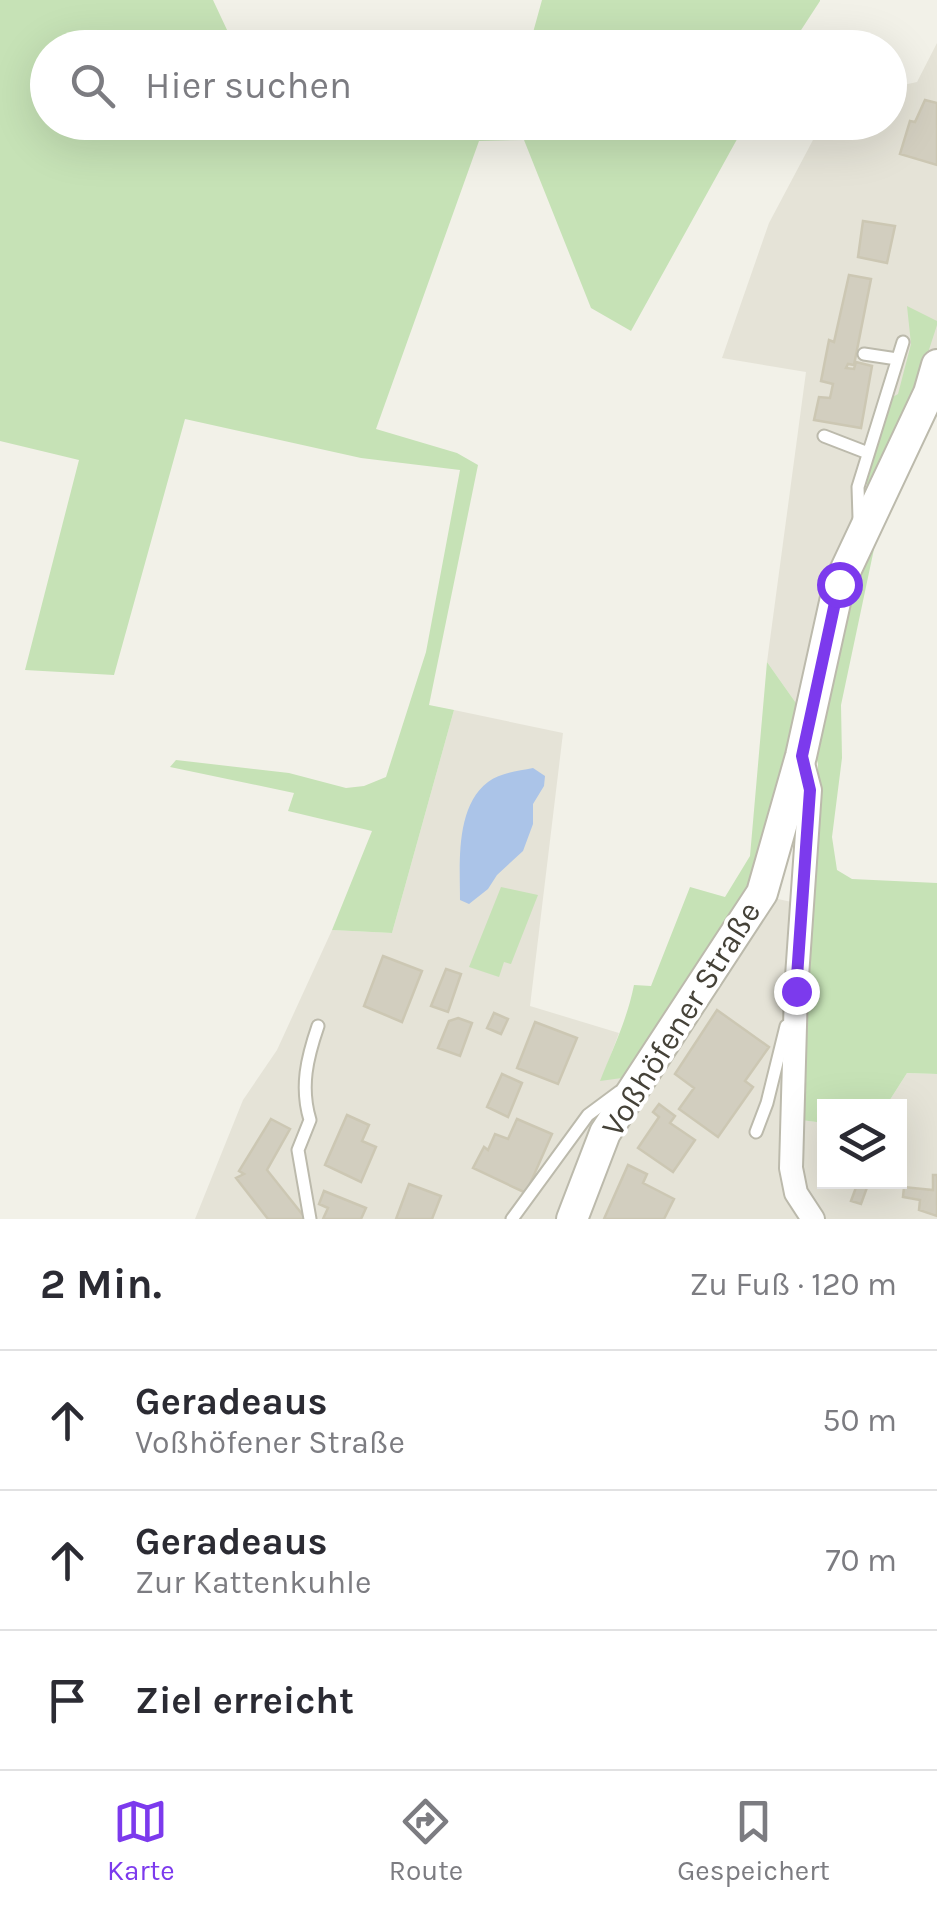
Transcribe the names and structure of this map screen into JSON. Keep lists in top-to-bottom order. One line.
{"streets":{"street":["Voßhöfener Straße"]},"page":{"search":"Hier suchen","heading":["2 Min.","Zu Fuß · 120 m"],"list":[["Geradeaus","Voßhöfener Straße","50 m"],["Geradeaus","Zur Kattenkuhle","70 m"],"Ziel erreicht"],"nav":["Karte","Route","Gespeichert"]}}
